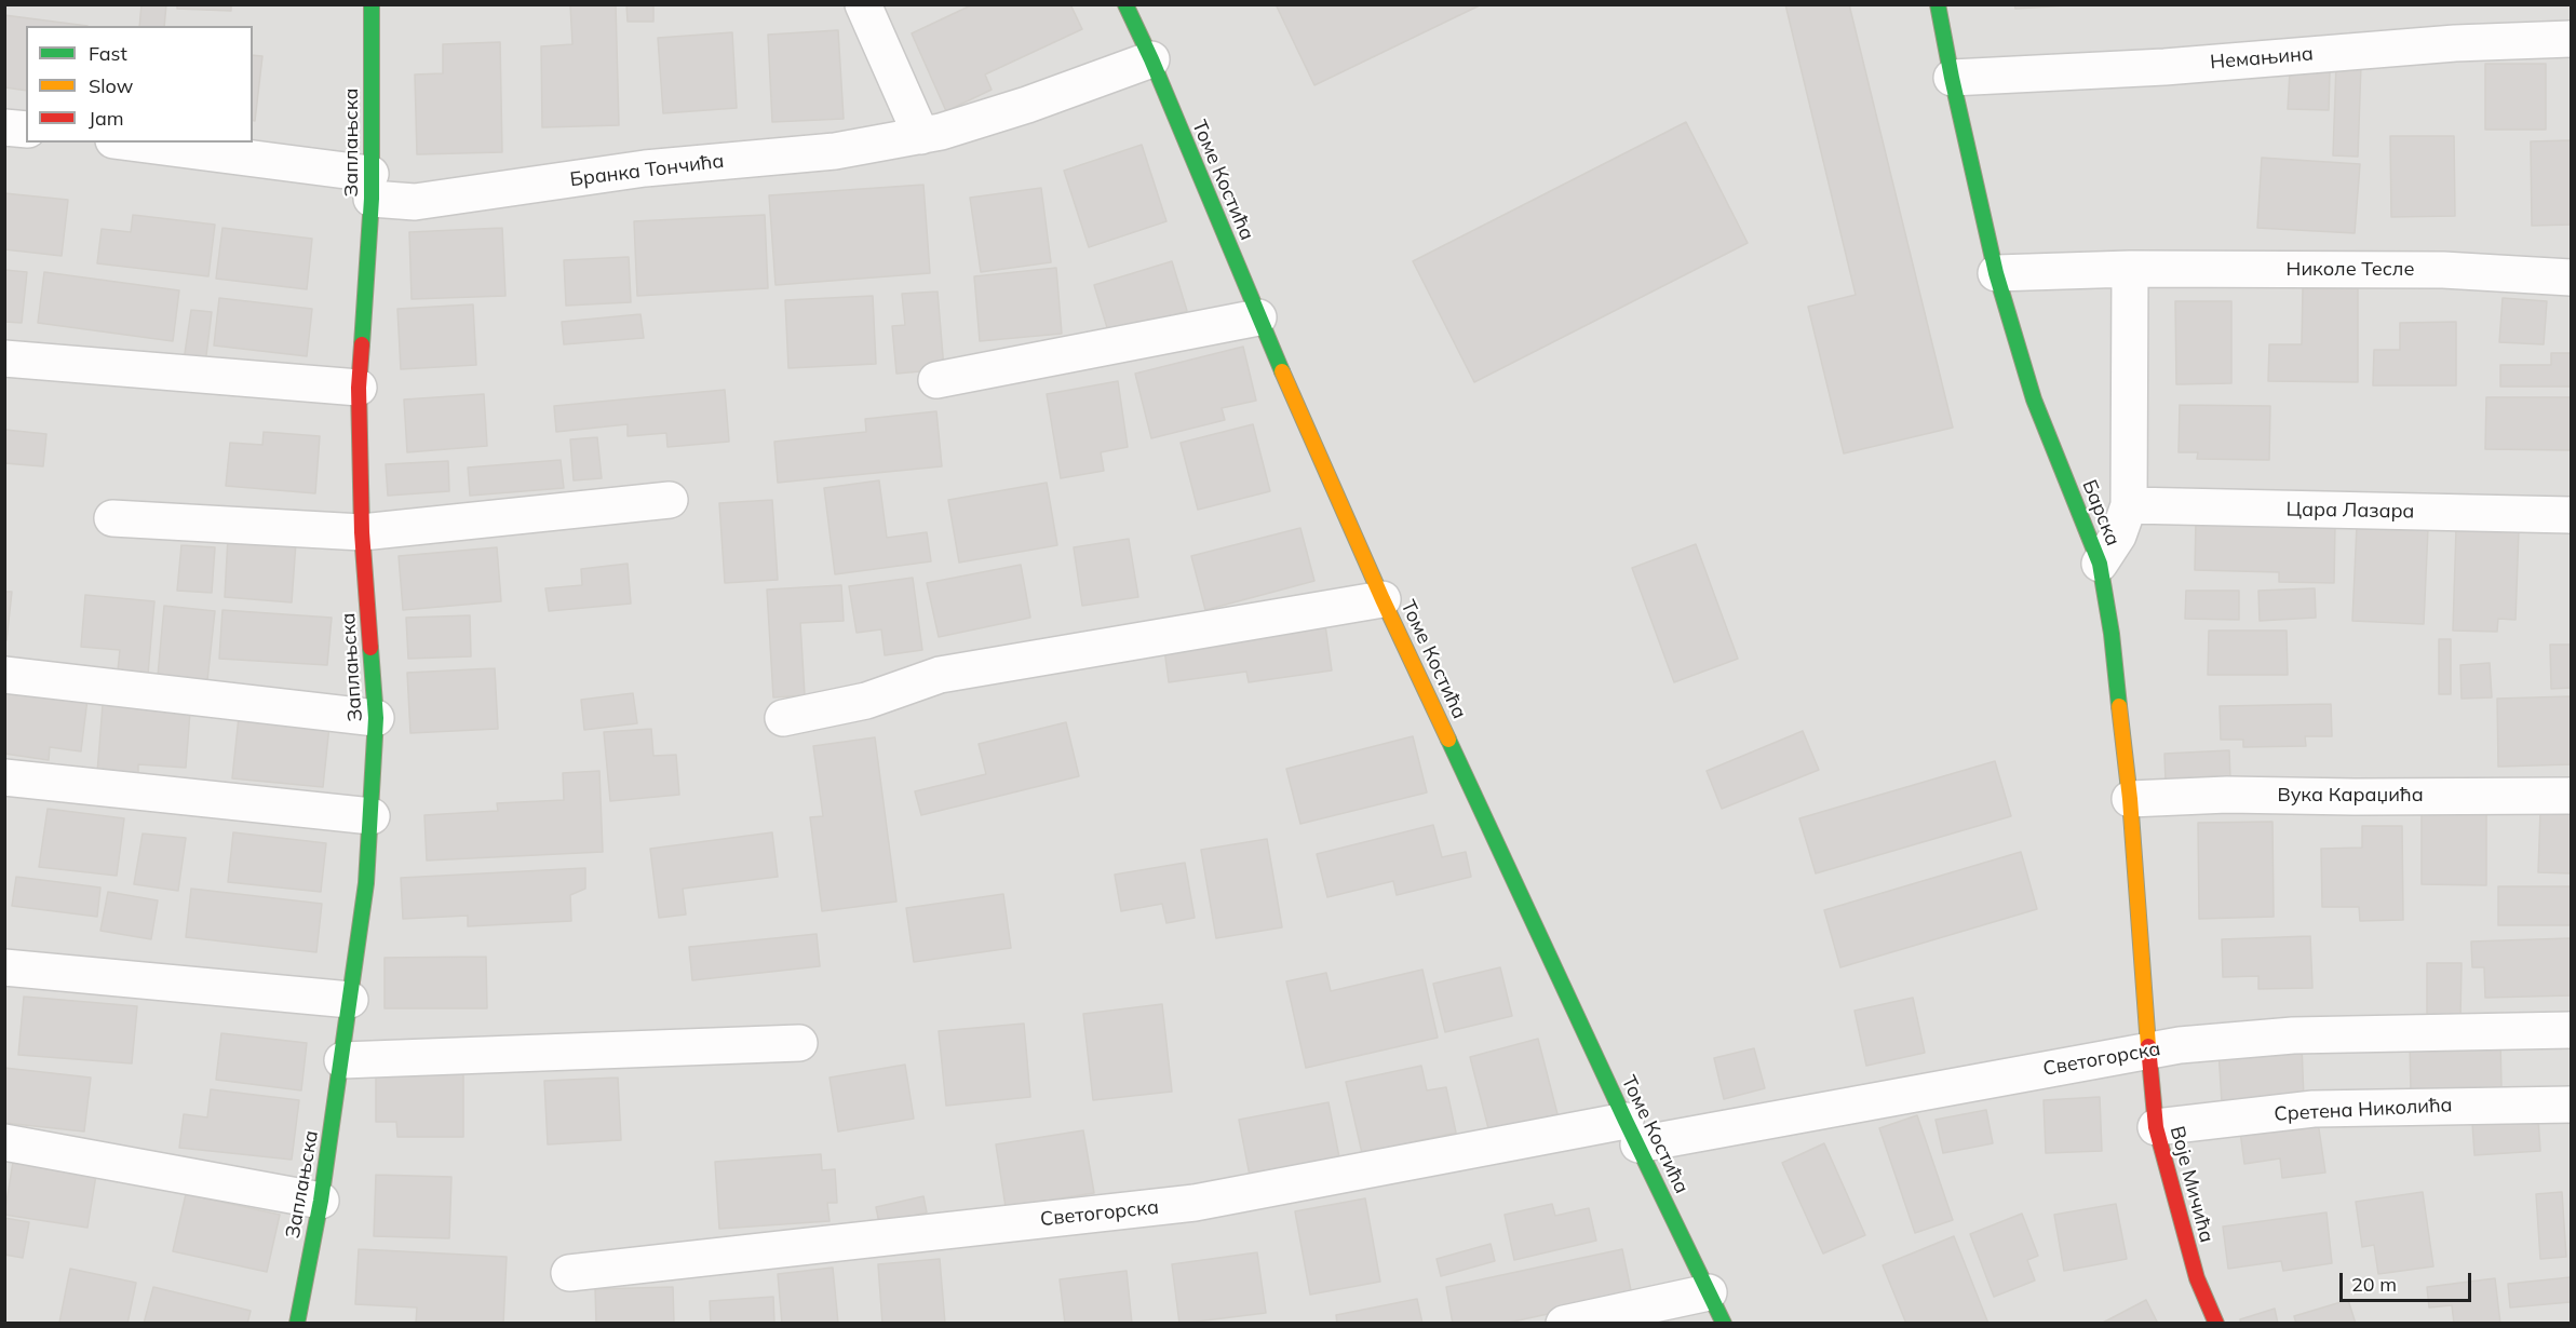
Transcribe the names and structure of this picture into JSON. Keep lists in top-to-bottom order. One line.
{"streets":{"street":["Немањина","Заплањска","Бранка Тончића","Томе Костића","Николе Тесле","Цара Лазара","Барска","Вука Караџића","Светогорска","Сретена Николића","Воје Мичића"]},"crossings":[["Немањина","Барска"],["Заплањска","Бранка Тончића"],["Бранка Тончића","Томе Костића"],["Томе Костића","Светогорска"],["Николе Тесле","Барска"],["Барска","Вука Караџића"],["Барска","Светогорска"],["Барска","Воје Мичића"],["Светогорска","Воје Мичића"],["Сретена Николића","Воје Мичића"]],"legend":["Fast","Slow","Jam"],"scale_bar":"20 m"}
